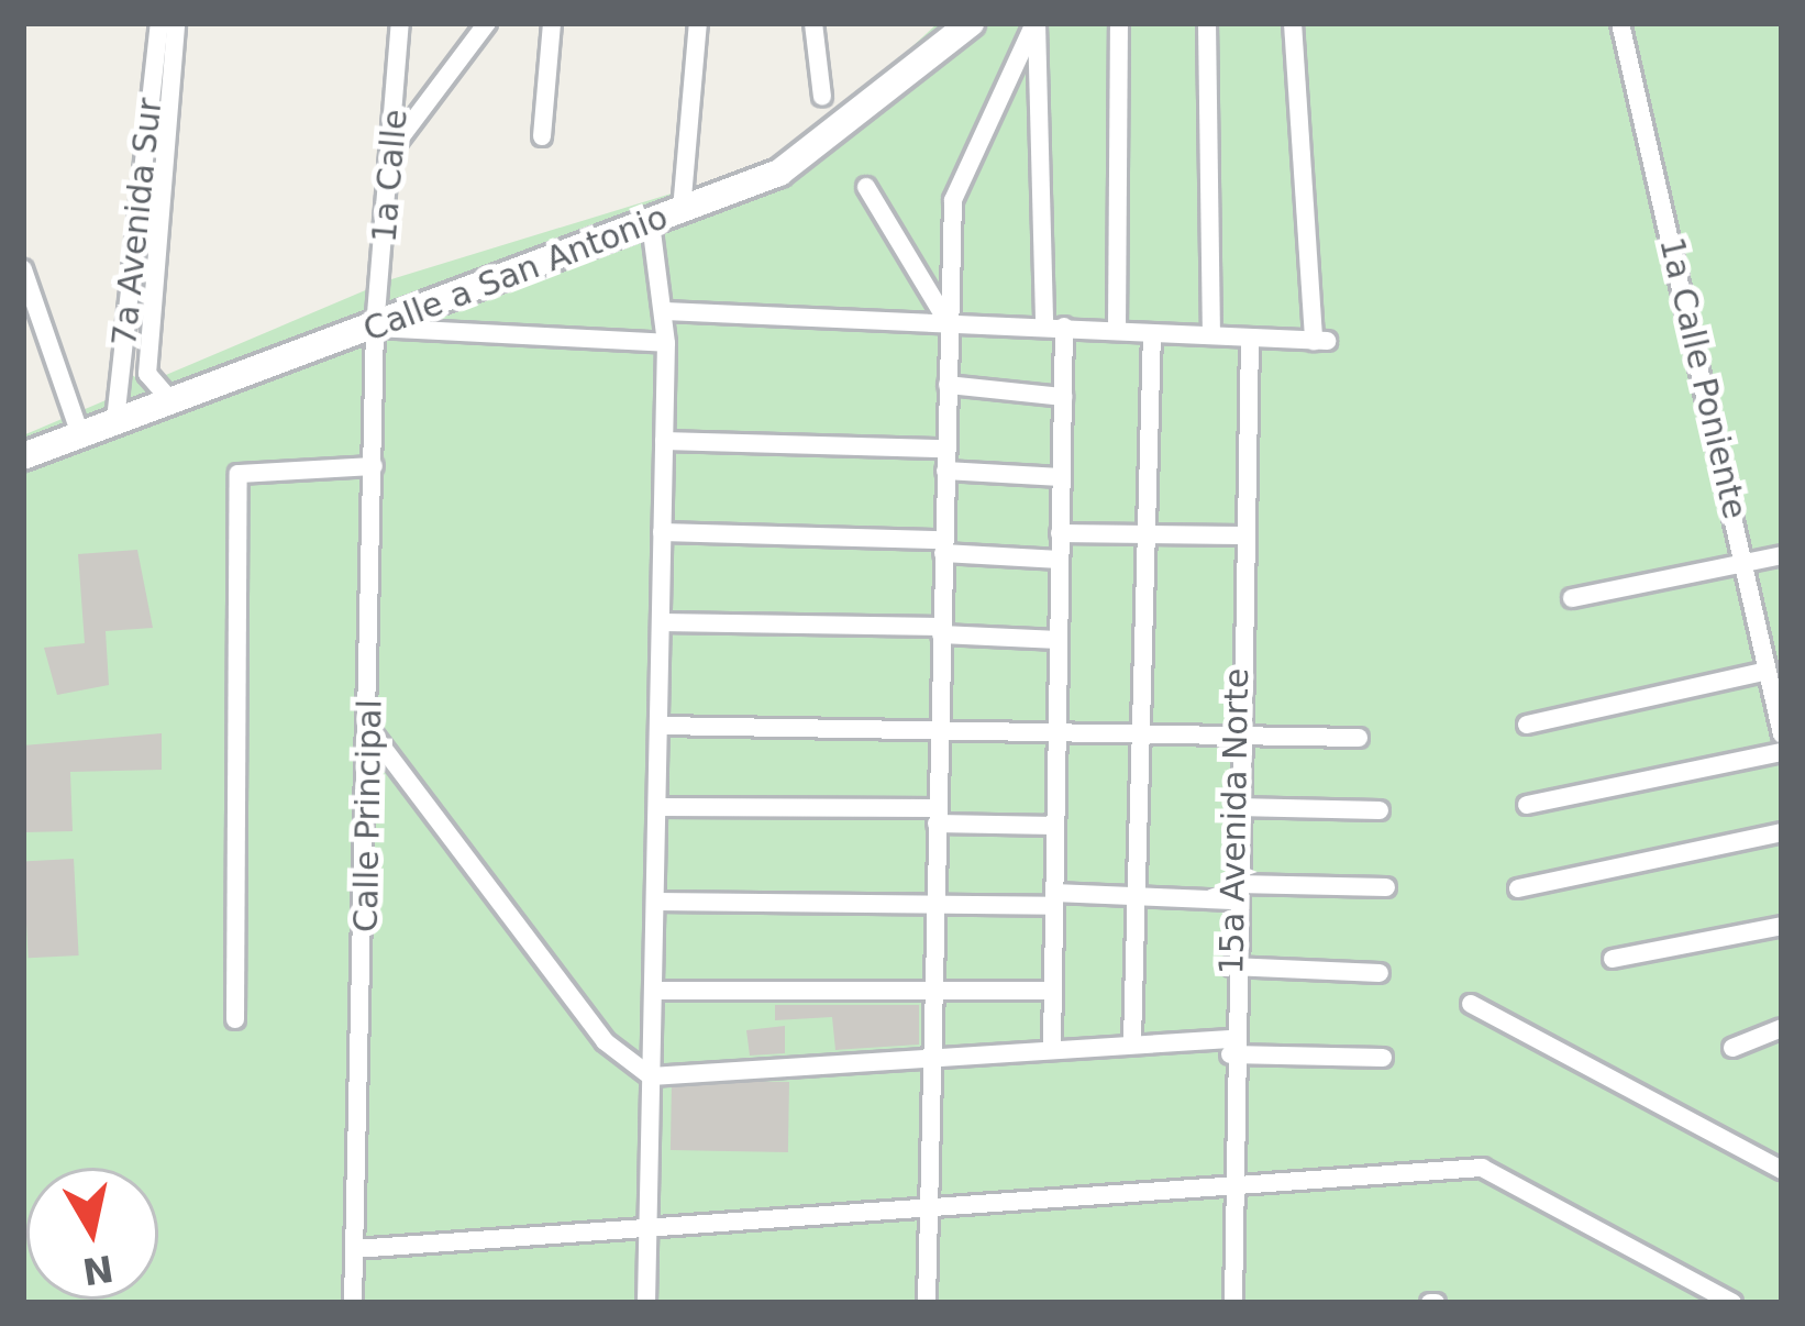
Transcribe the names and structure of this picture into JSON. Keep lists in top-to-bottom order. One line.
{"streets":{"street":["1a Calle","7a Avenida Sur","Calle a San Antonio","1a Calle Poniente","Calle Principal","15a Avenida Norte"]},"crossings":[["1a Calle","Calle a San Antonio"],["1a Calle","Calle Principal"],["7a Avenida Sur","Calle a San Antonio"],["Calle a San Antonio","Calle Principal"]],"north":"bottom"}
